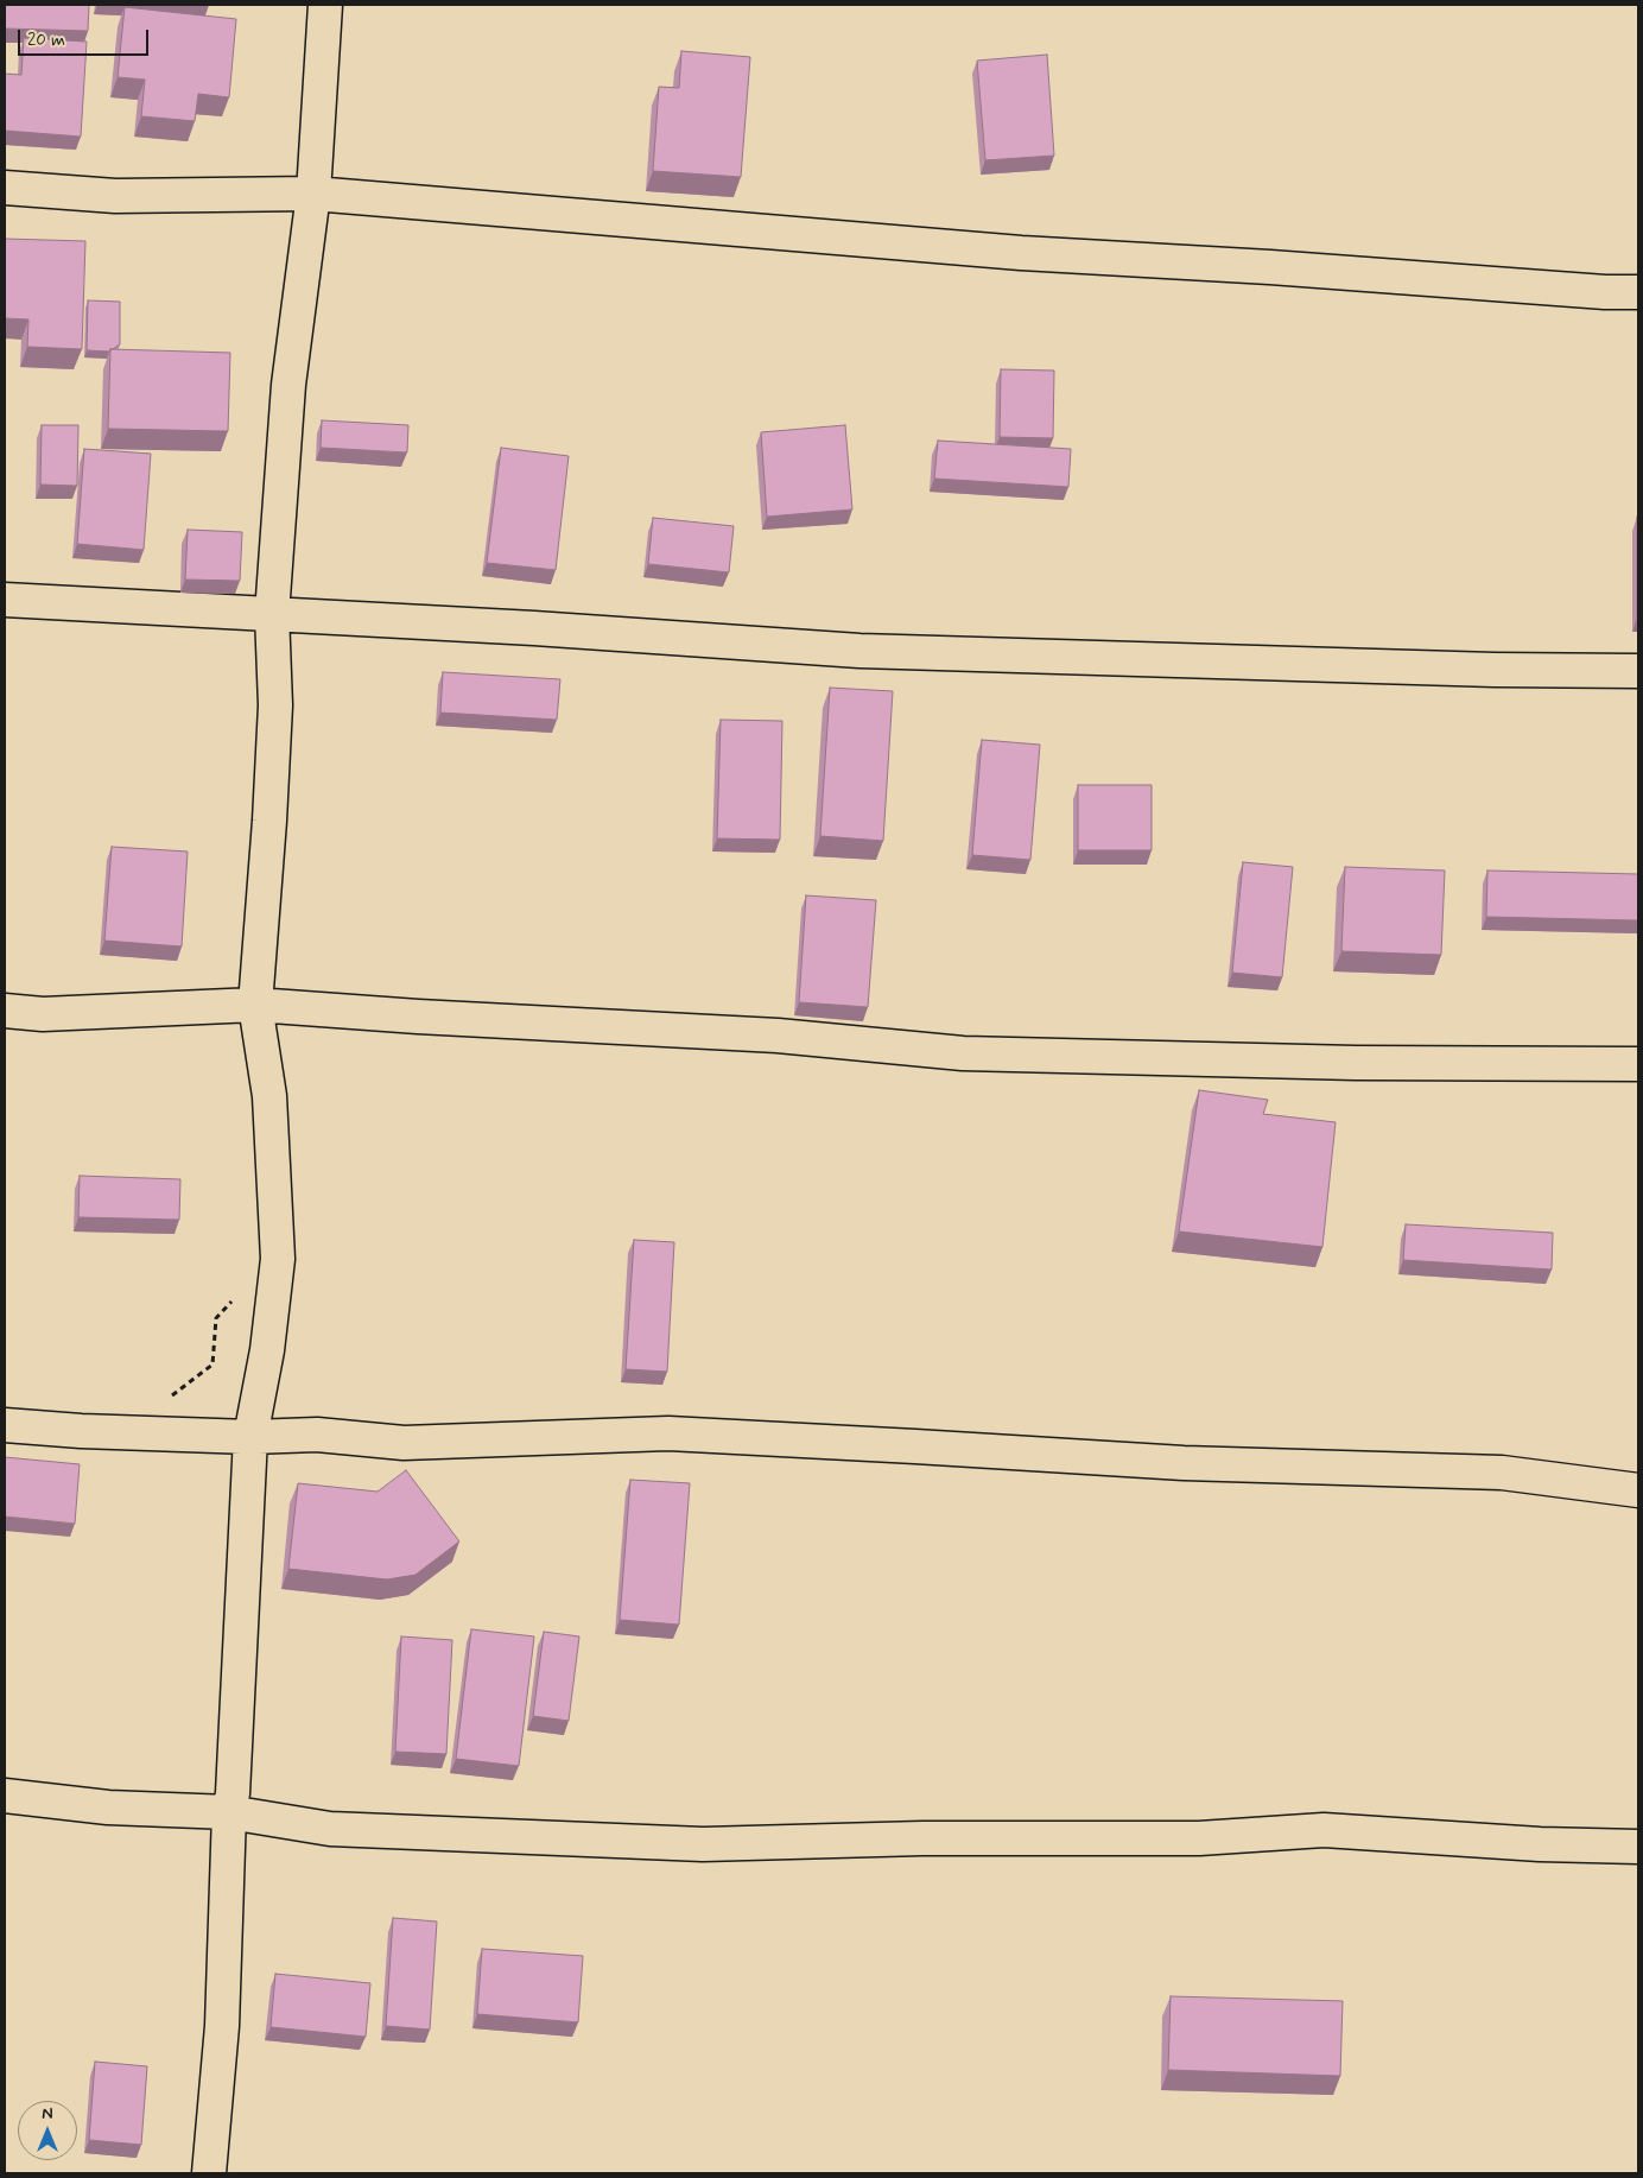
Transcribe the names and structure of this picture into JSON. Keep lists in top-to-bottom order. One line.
{"scale_bar":"20 m","north":"top"}
